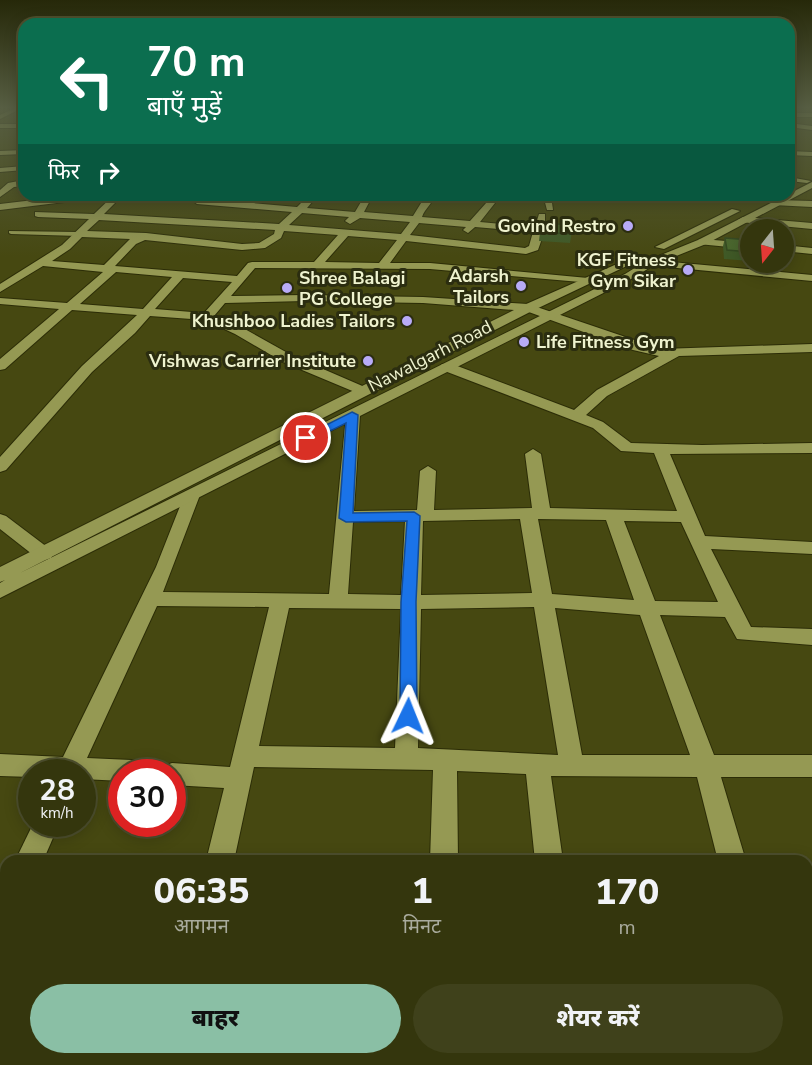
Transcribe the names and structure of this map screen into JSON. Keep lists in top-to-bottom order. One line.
{"streets":{"street":["Nawalgarh Road"]},"places":["Govind Restro","KGF Fitness Gym Sikar","Adarsh Tailors","Shree Balagi PG College","Khushboo Ladies Tailors","Life Fitness Gym","Vishwas Carrier Institute"],"north":"bottom","page":{"turn":["70 m","बाएँ मुड़ें"],"then":"फिर","speed":"28 km/h","limit":"30","eta":["06:35","आगमन","1","मिनट","170","m"],"buttons":["बाहर","शेयर करें"]}}
